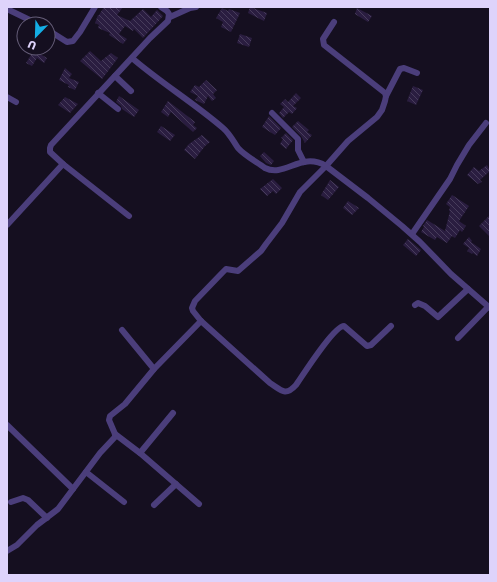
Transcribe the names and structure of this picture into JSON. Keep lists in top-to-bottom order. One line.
{"north":"bottom left"}
